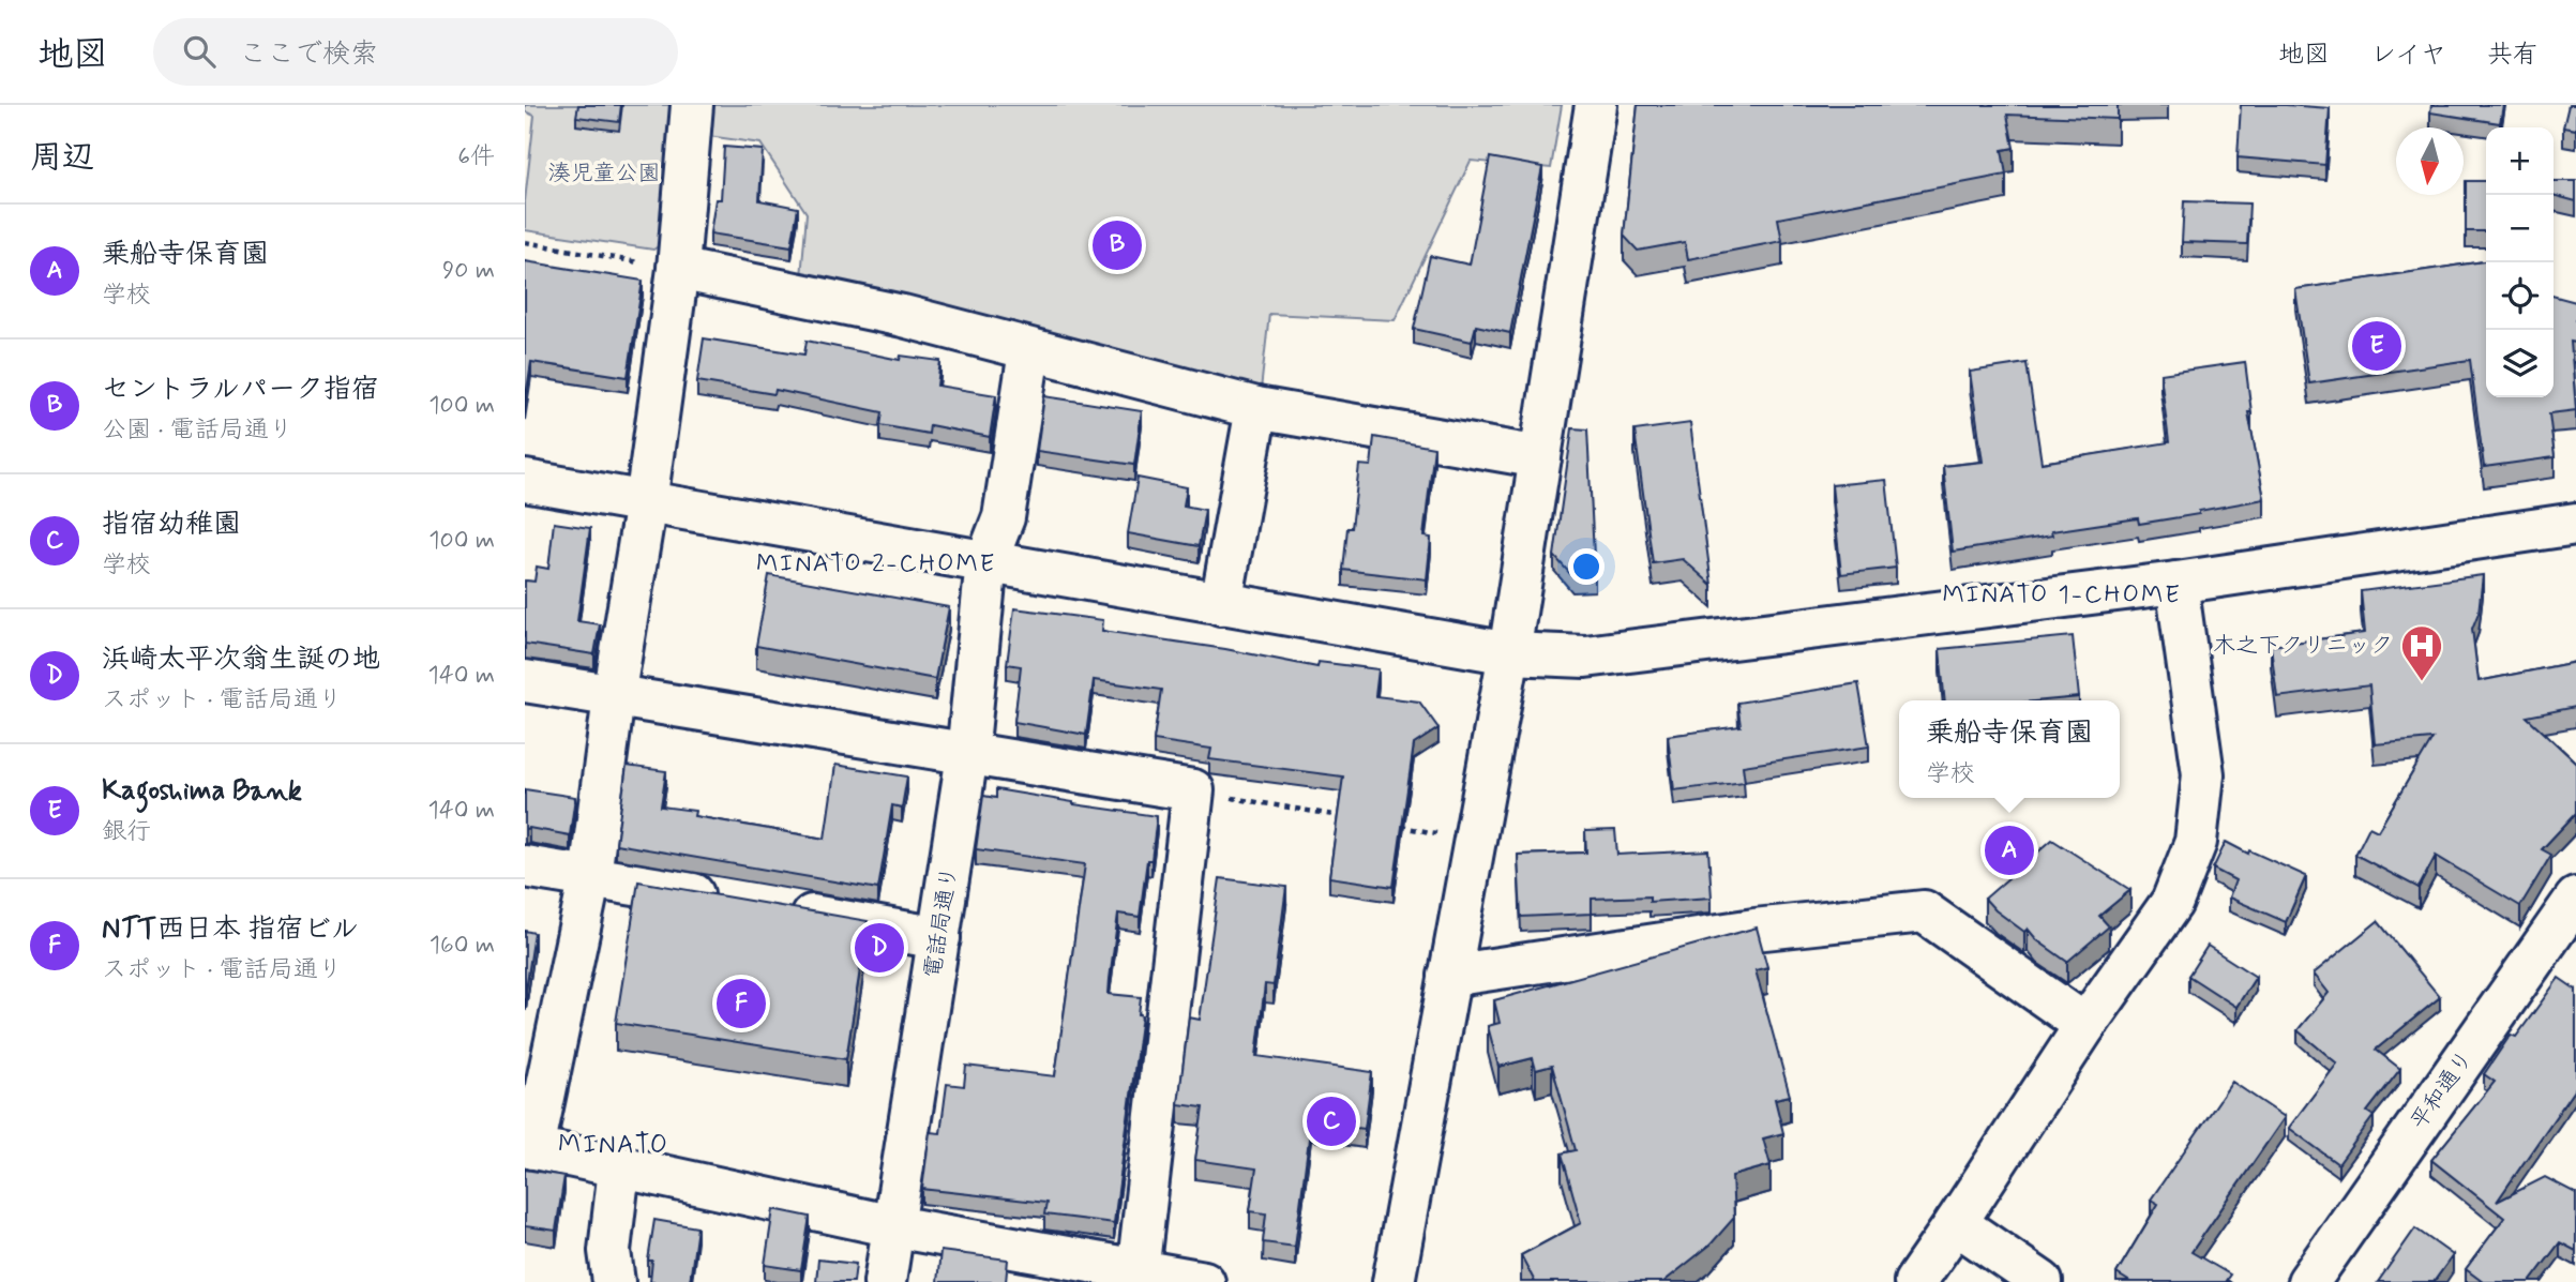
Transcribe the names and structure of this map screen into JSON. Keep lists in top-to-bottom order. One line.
{"streets":{"street":["電話局通り","平和通り"]},"districts":["MINATO 2-CHOME","MINATO 1-CHOME","MINATO"],"parks":["湊児童公園"],"places":{"hospital":["木之下クリニック"]},"north":"bottom","page":{"header":"地図","search":"ここで検索","nav":["地図","レイヤ","共有"],"heading":["周辺","6件"],"map_buttons":["+","−"],"list":[{"mark":"A","name":"乗船寺保育園","note":"学校","value":"90 m"},{"mark":"B","name":"セントラルパーク指宿","note":"公園 · 電話局通り","value":"100 m"},{"mark":"C","name":"指宿幼稚園","note":"学校","value":"100 m"},{"mark":"D","name":"浜崎太平次翁生誕の地","note":"スポット · 電話局通り","value":"140 m"},{"mark":"E","name":"Kagoshima Bank","note":"銀行","value":"140 m"},{"mark":"F","name":"NTT西日本 指宿ビル","note":"スポット · 電話局通り","value":"160 m"}],"pins":["B","E","A","D","F","C"],"popup":["乗船寺保育園","学校"]}}
